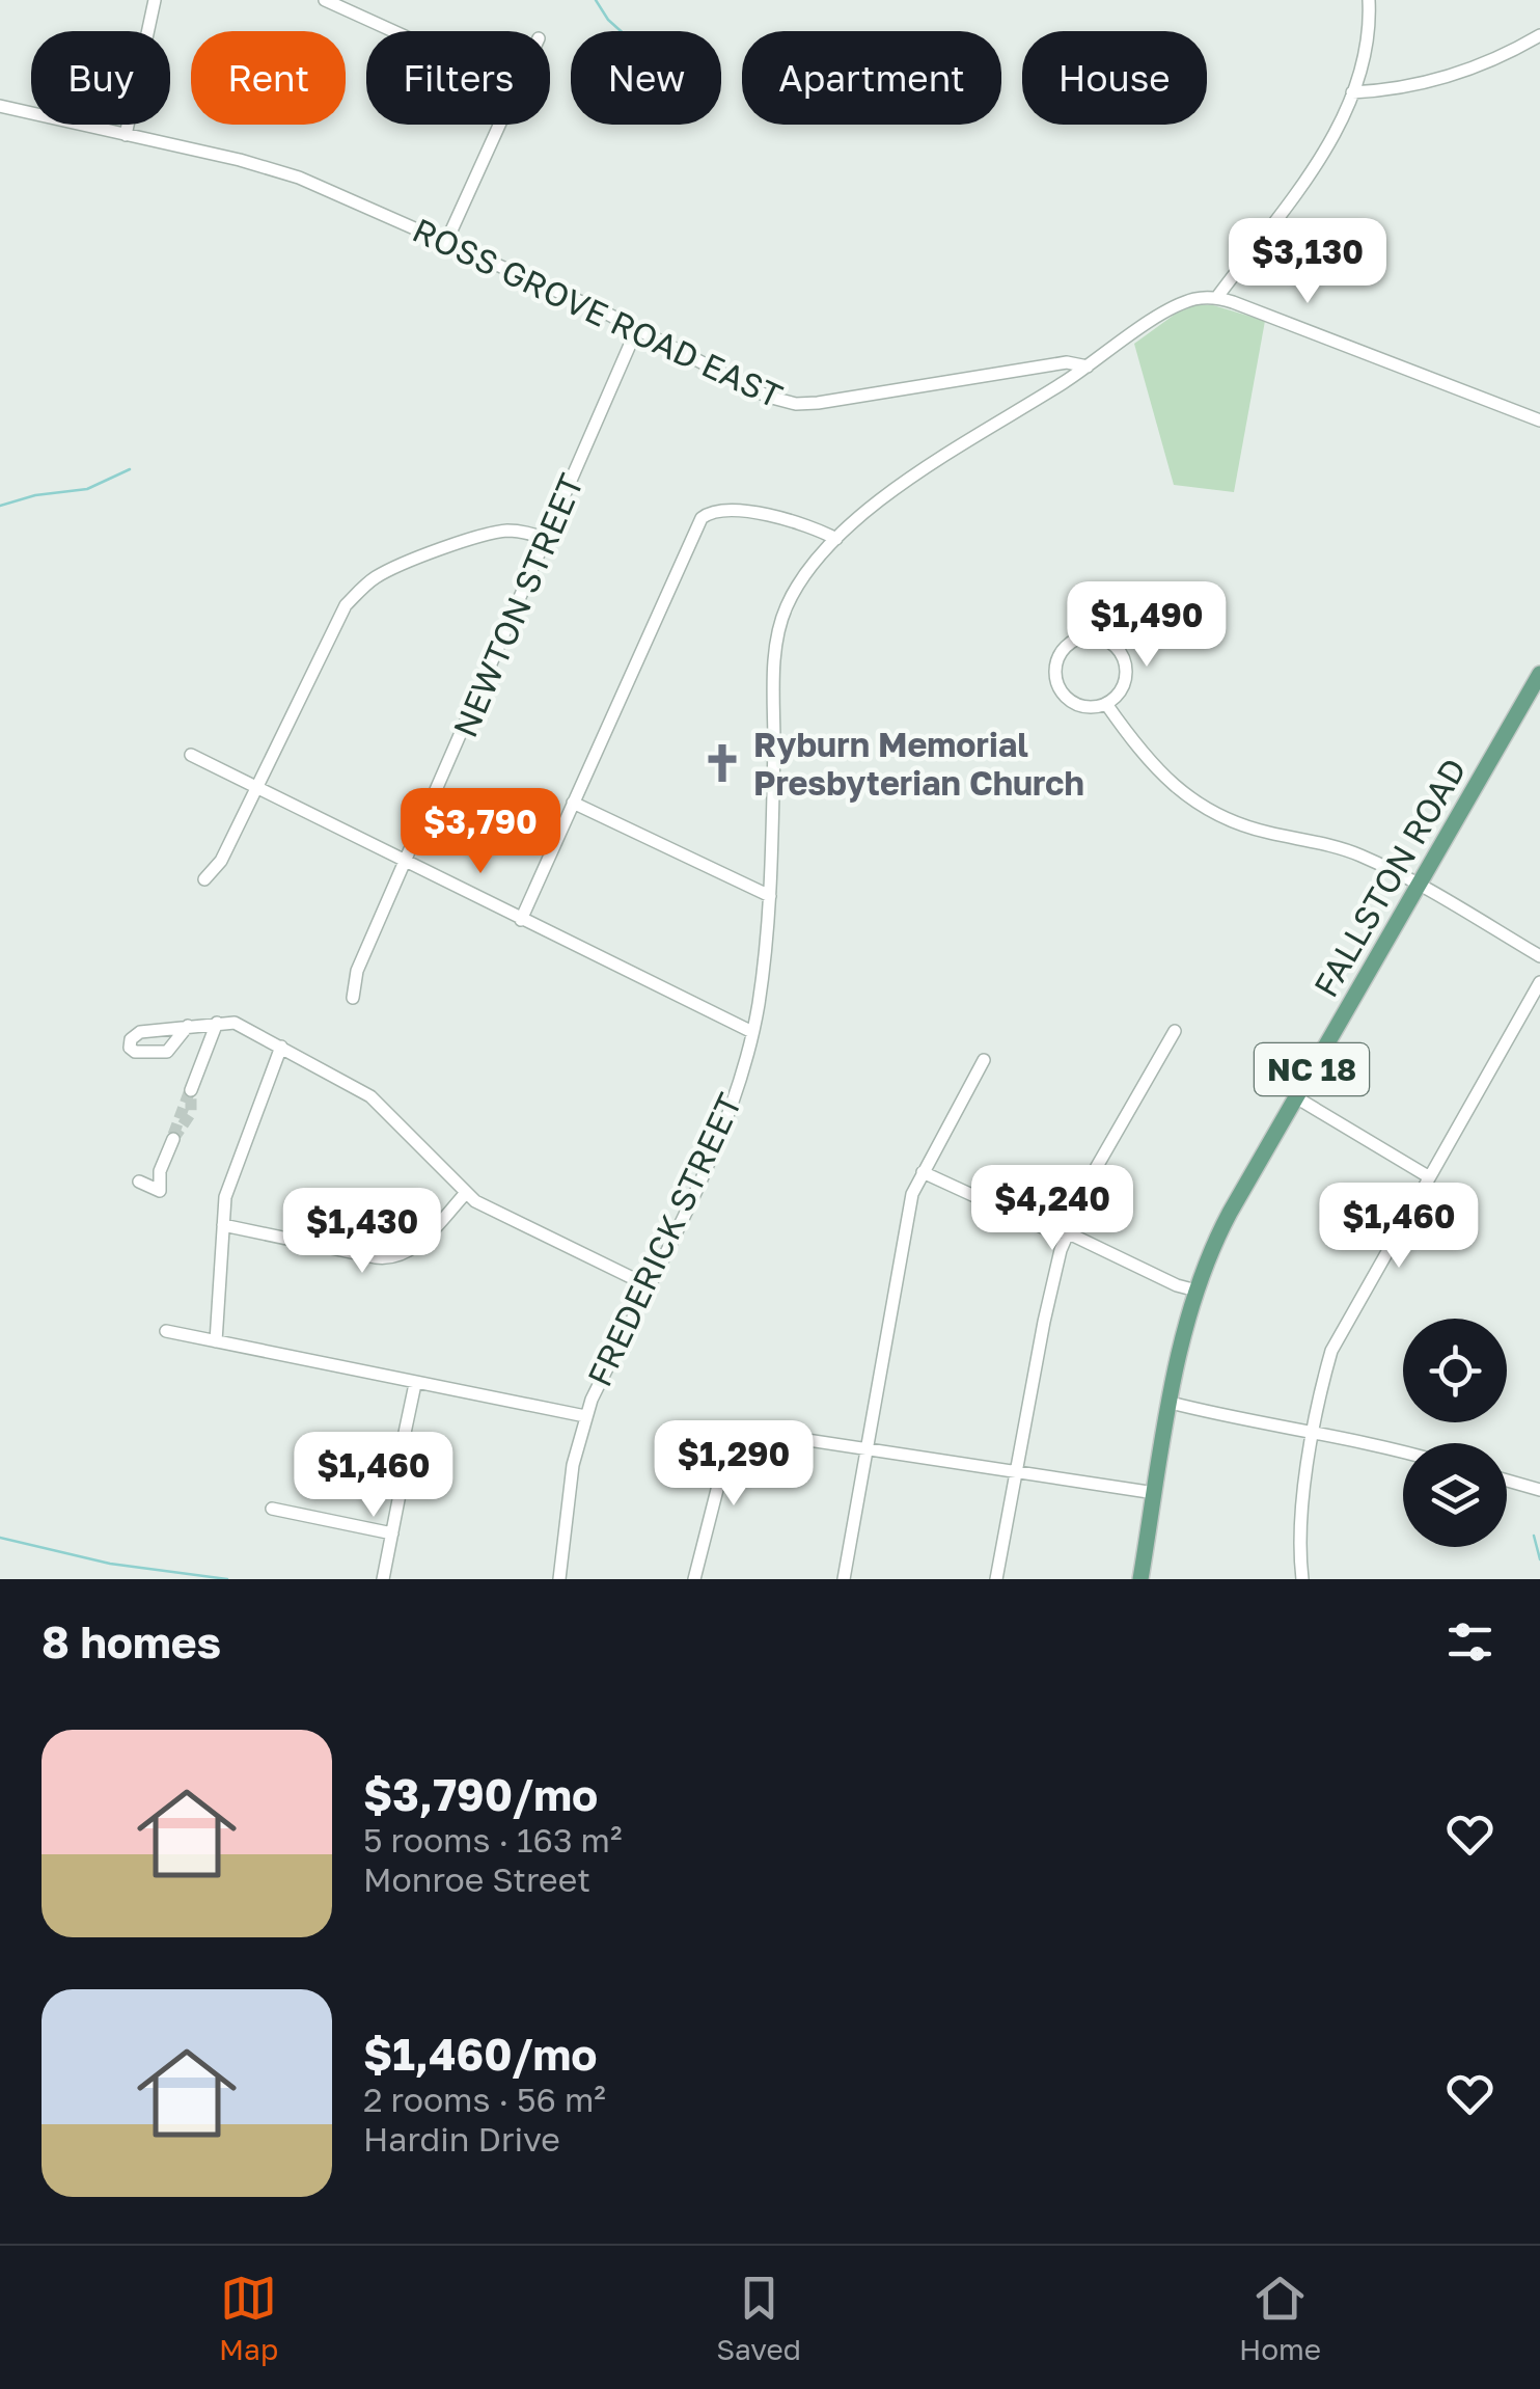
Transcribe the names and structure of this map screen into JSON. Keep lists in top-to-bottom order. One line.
{"streets":{"main road":["FALLSTON ROAD","NC 18"],"street":["ROSS GROVE ROAD EAST","NEWTON STREET","FREDERICK STREET"]},"crossings":[["ROSS GROVE ROAD EAST","NEWTON STREET"],["ROSS GROVE ROAD EAST","FREDERICK STREET"]],"places":{"church":["Ryburn Memorial Presbyterian Church"]},"page":{"chip":["Buy","Rent","Filters","New","Apartment","House"],"price":["$3,130","$1,490","$3,790","$4,240","$1,460","$1,430","$1,290","$1,460"],"heading":"8 homes","list":[{"name":"$3,790/mo","note":"5 rooms · 163 m² · Monroe Street"},{"name":"$1,460/mo","note":"2 rooms · 56 m² · Hardin Drive"}],"tabs":["Map","Saved","Home"]}}
